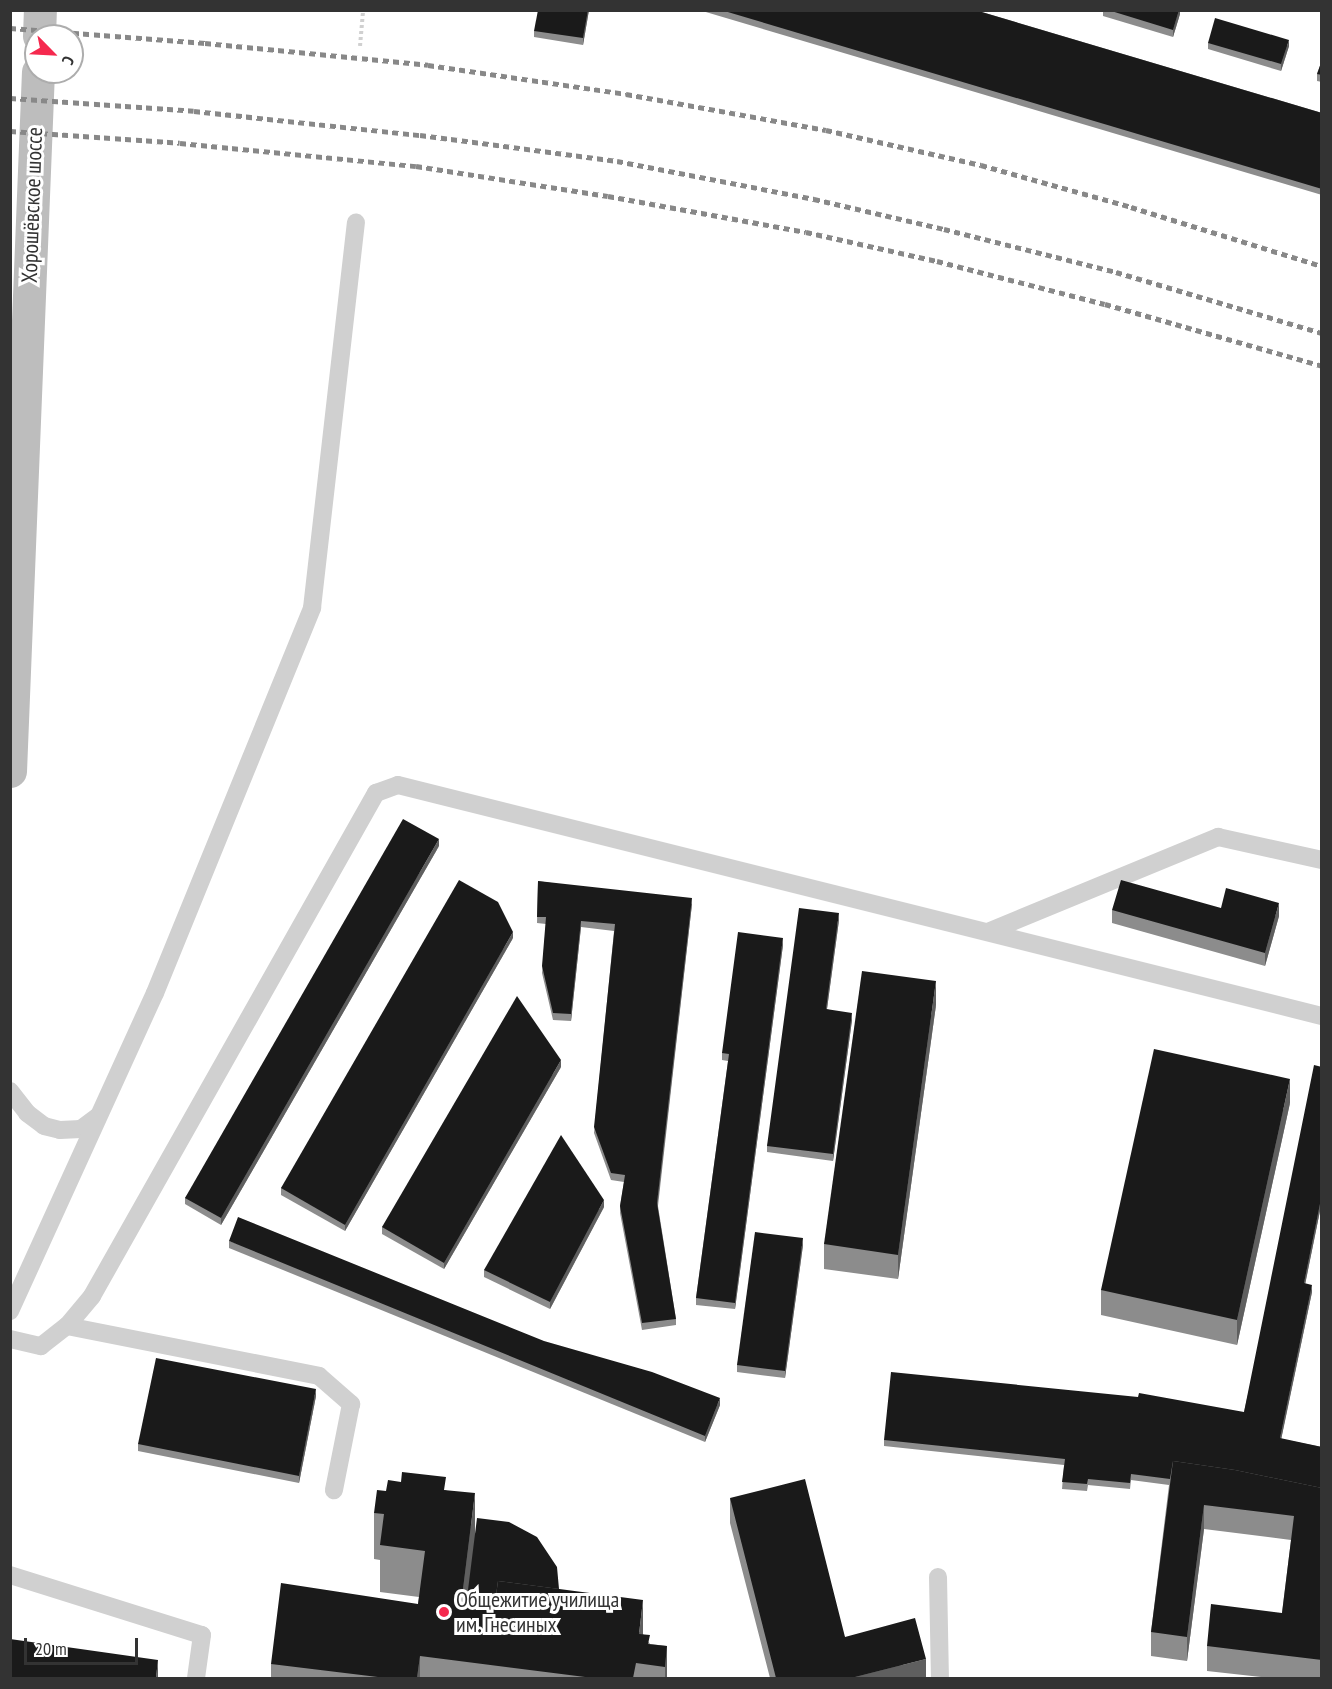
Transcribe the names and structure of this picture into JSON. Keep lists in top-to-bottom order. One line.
{"streets":{"main road":["Хорошёвское шоссе"]},"places":["Общежитие училища им. Гнесиных"],"scale_bar":"20 m","north":"bottom right"}
